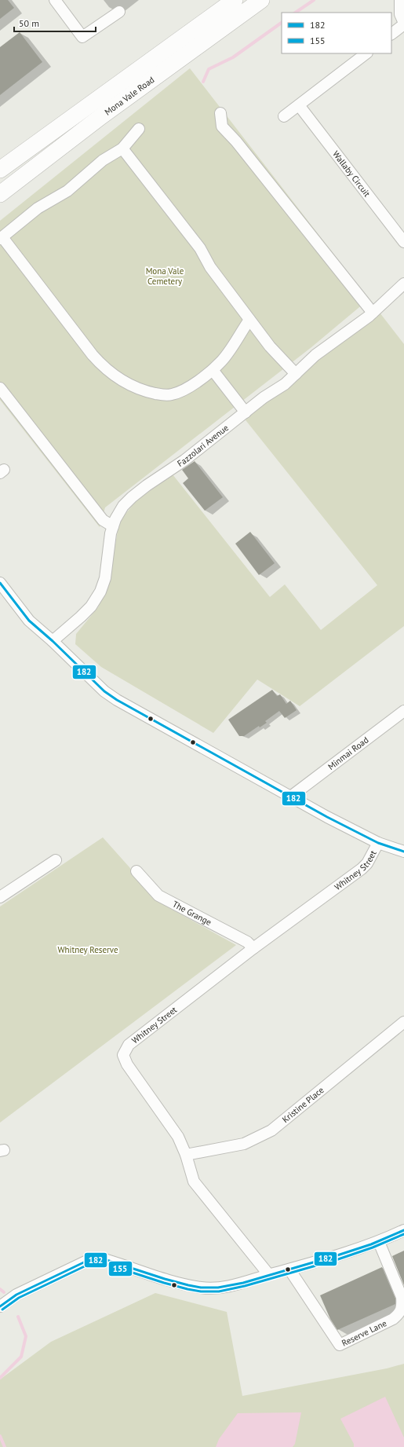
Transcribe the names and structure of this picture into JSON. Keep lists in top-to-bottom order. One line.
{"streets":{"highway":["Mona Vale Road"],"street":["Wallaby Circuit","Fazzolari Avenue","Minmai Road","Whitney Street","The Grange","Kristine Place","Reserve Lane"]},"crossings":[["Whitney Street","The Grange"],["Whitney Street","Kristine Place"]],"parks":["Mona Vale Cemetery","Whitney Reserve"],"lines":["transit line 182","transit line 155"],"legend":["182","155"],"scale_bar":"50 m"}
